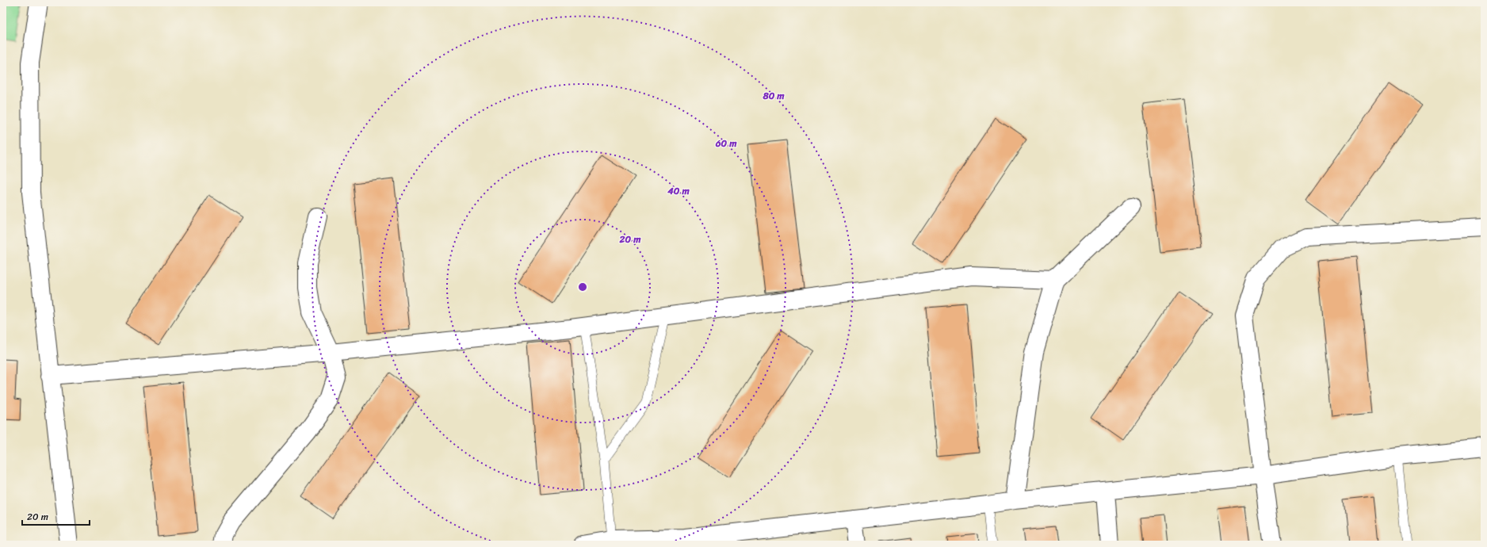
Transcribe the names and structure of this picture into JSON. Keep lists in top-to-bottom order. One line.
{"scale_bar":"20 m","rings":["80 m","60 m","40 m","20 m"]}
